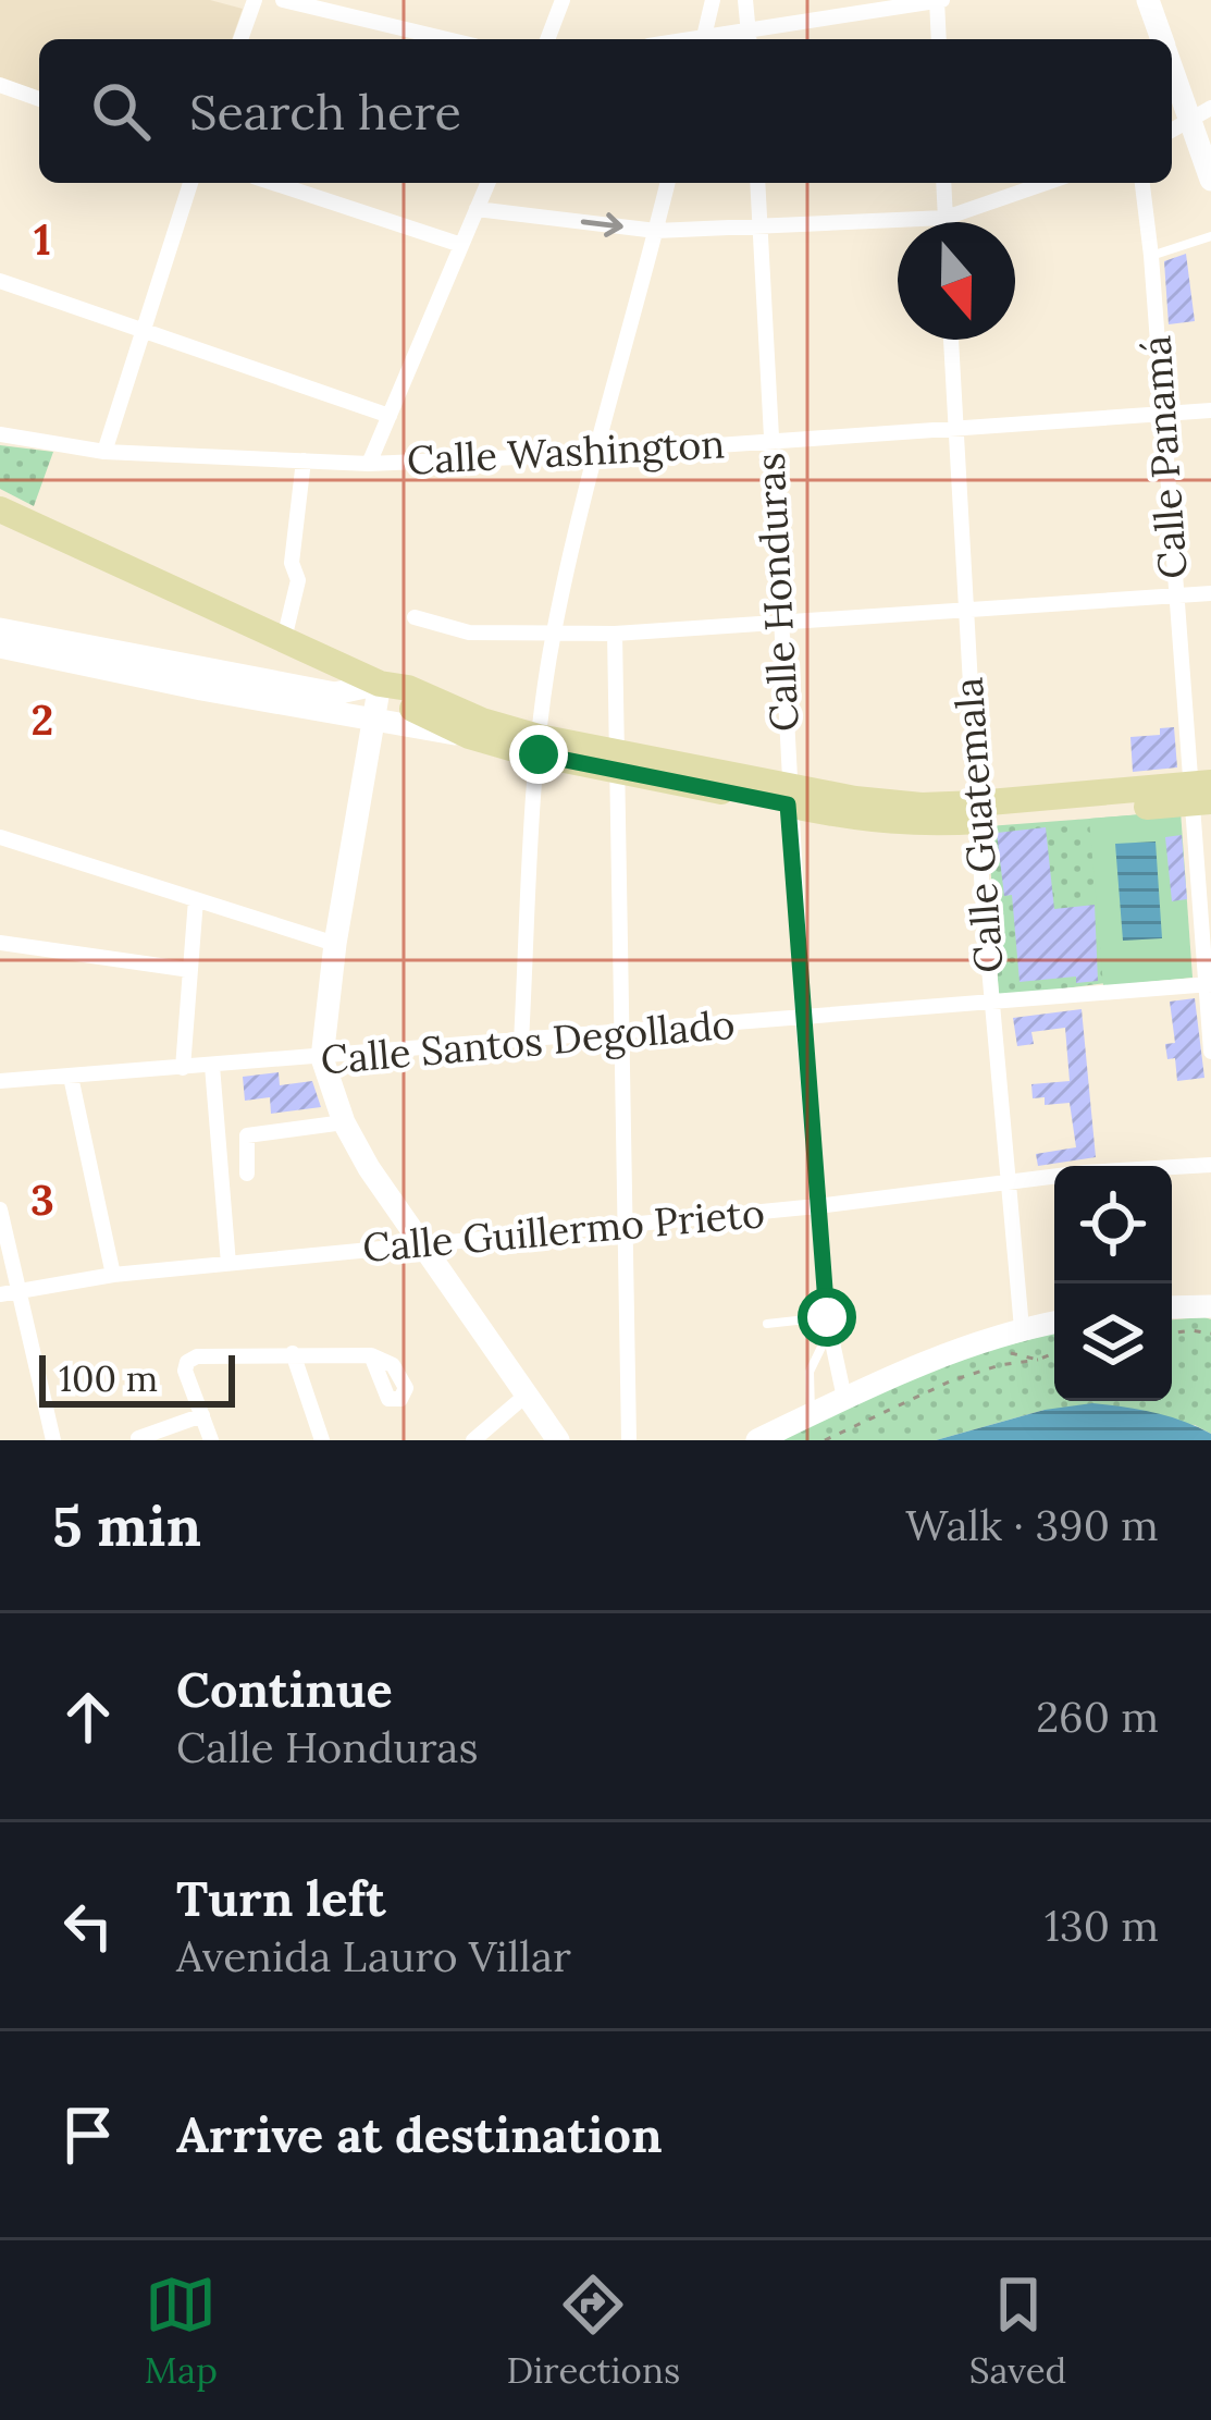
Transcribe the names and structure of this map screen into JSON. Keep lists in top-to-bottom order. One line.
{"streets":{"street":["Calle Washington","Calle Panamá","Calle Honduras","Calle Guatemala","Calle Santos Degollado","Calle Guillermo Prieto"]},"crossings":[["Calle Washington","Calle Panamá"],["Calle Washington","Calle Honduras"],["Calle Washington","Calle Guatemala"],["Calle Panamá","Calle Santos Degollado"],["Calle Honduras","Calle Santos Degollado"],["Calle Honduras","Calle Guillermo Prieto"],["Calle Guatemala","Calle Santos Degollado"],["Calle Guatemala","Calle Guillermo Prieto"]],"scale_bar":"100 m","north":"bottom","page":{"search":"Search here","scale":"100 m","heading":["5 min","Walk · 390 m"],"list":[["Continue","Calle Honduras","260 m"],["Turn left","Avenida Lauro Villar","130 m"],"Arrive at destination"],"nav":["Map","Directions","Saved"]},"grid":{"rows":["1","2","3"]}}
